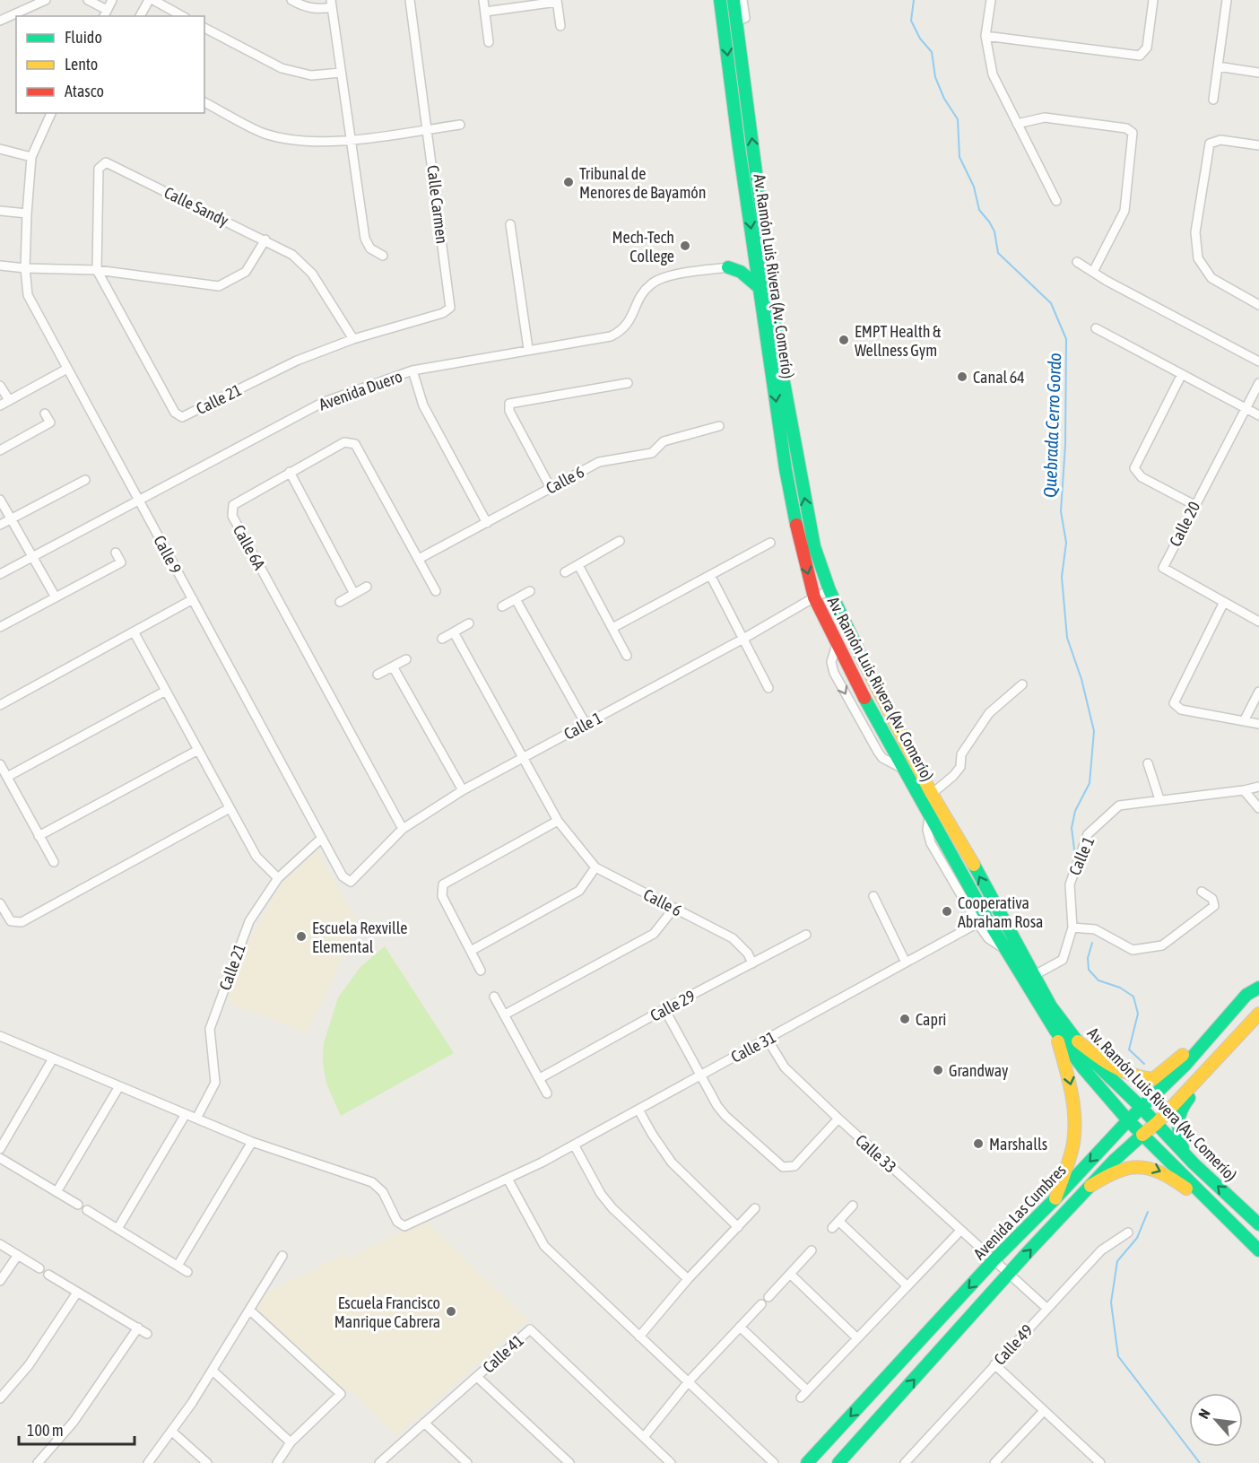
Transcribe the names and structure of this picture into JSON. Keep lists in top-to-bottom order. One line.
{"streets":{"main road":["Av. Ramón Luis Rivera (Av. Comerío)","Avenida Las Cumbres"],"street":["Calle Carmen","Calle Sandy","Avenida Duero","Calle 21","Calle 6","Calle 20","Calle 6A","Calle 9","Calle 1","Calle 29","Calle 31","Calle 33","Calle 49","Calle 41"]},"crossings":[["Calle Carmen","Calle Sandy"],["Calle Carmen","Calle 21"],["Calle Sandy","Calle 21"],["Av. Ramón Luis Rivera (Av. Comerío)","Calle 1"],["Av. Ramón Luis Rivera (Av. Comerío)","Calle 31"],["Av. Ramón Luis Rivera (Av. Comerío)","Avenida Las Cumbres"],["Avenida Duero","Calle 9"],["Calle 21","Calle 9"],["Calle 6","Calle 6A"],["Calle 6","Calle 1"],["Calle 6","Calle 29"],["Calle 6A","Calle 1"],["Calle 9","Calle 1"],["Calle 31","Calle 33"],["Calle 33","Avenida Las Cumbres"],["Calle 33","Calle 49"]],"water":["Quebrada Cerro Gordo"],"places":["Tribunal de Menores de Bayamón","Mech-Tech College","EMPT Health & Wellness Gym","Canal 64","Cooperativa Abraham Rosa","Escuela Rexville Elemental","Capri","Grandway","Marshalls","Escuela Francisco Manrique Cabrera"],"legend":["Fluido","Lento","Atasco"],"scale_bar":"100 m","north":"top left"}
